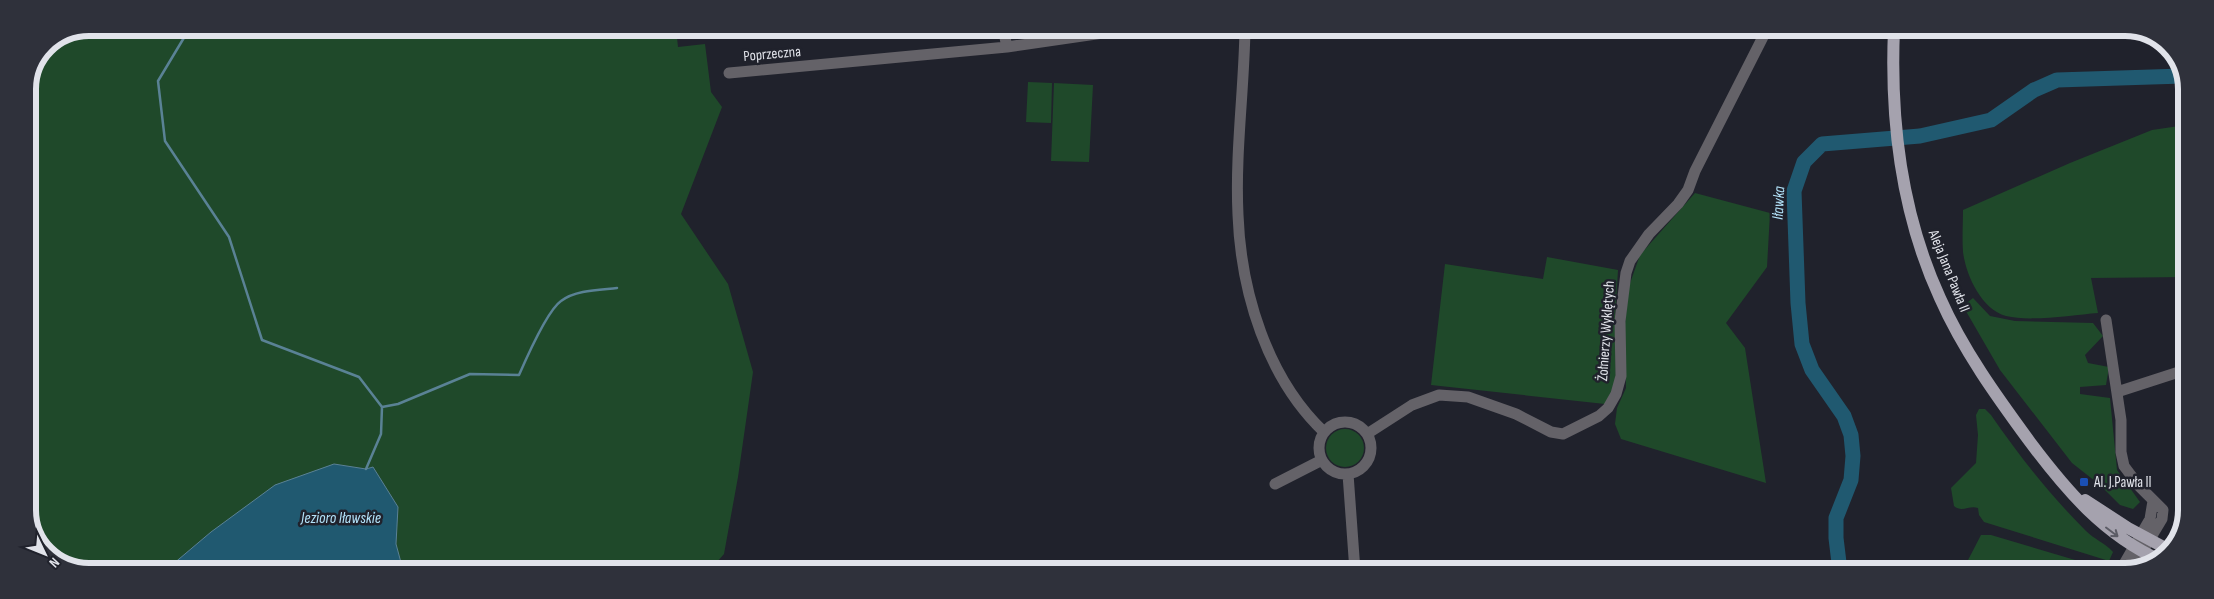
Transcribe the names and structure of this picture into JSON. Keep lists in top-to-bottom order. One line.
{"streets":{"main road":["Aleja Jana Pawła II"],"street":["Poprzeczna","Żołnierzy Wyklętych"]},"water":["Iławka","Jezioro Iławskie"],"places":{"transit":["Al. J.Pawła II"]},"north":"bottom right"}
